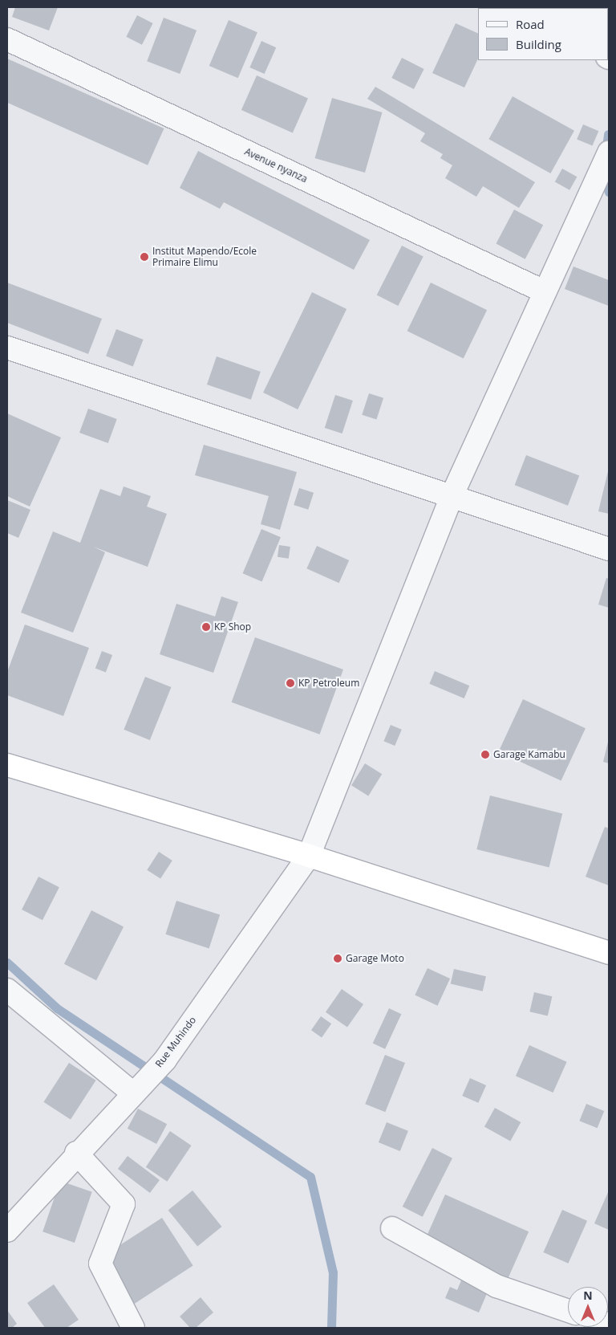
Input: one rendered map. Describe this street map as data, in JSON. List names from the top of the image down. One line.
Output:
{"streets":{"street":["Avenue nyanza","Rue Muhindo"]},"crossings":[["Avenue nyanza","Rue Muhindo"]],"places":["Institut Mapendo/Ecole Primaire Elimu","KP Shop","KP Petroleum","Garage Kamabu","Garage Moto"],"legend":["Road","Building"],"north":"top"}
